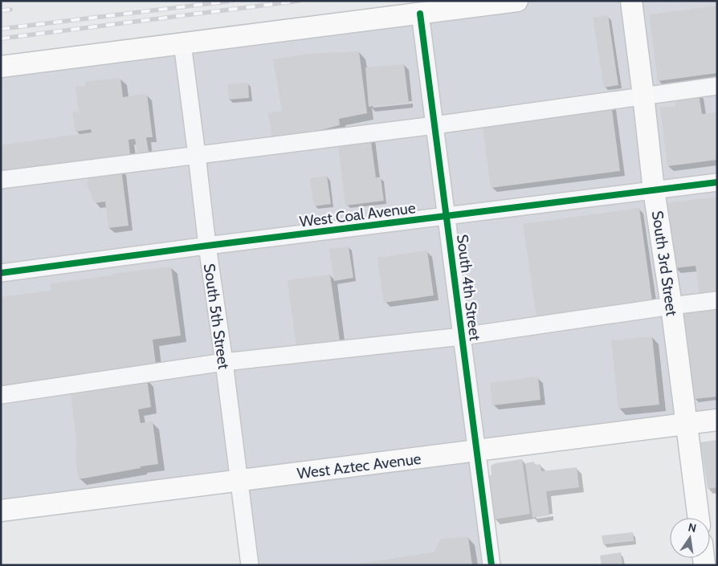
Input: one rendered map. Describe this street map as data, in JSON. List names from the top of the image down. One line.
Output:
{"streets":{"main road":["South 3rd Street","West Aztec Avenue"],"street":["West Coal Avenue","South 4th Street","South 5th Street"]},"crossings":[["West Coal Avenue","South 3rd Street"],["West Coal Avenue","South 4th Street"],["West Coal Avenue","South 5th Street"],["South 3rd Street","West Aztec Avenue"],["South 4th Street","West Aztec Avenue"],["South 5th Street","West Aztec Avenue"]],"north":"top"}
